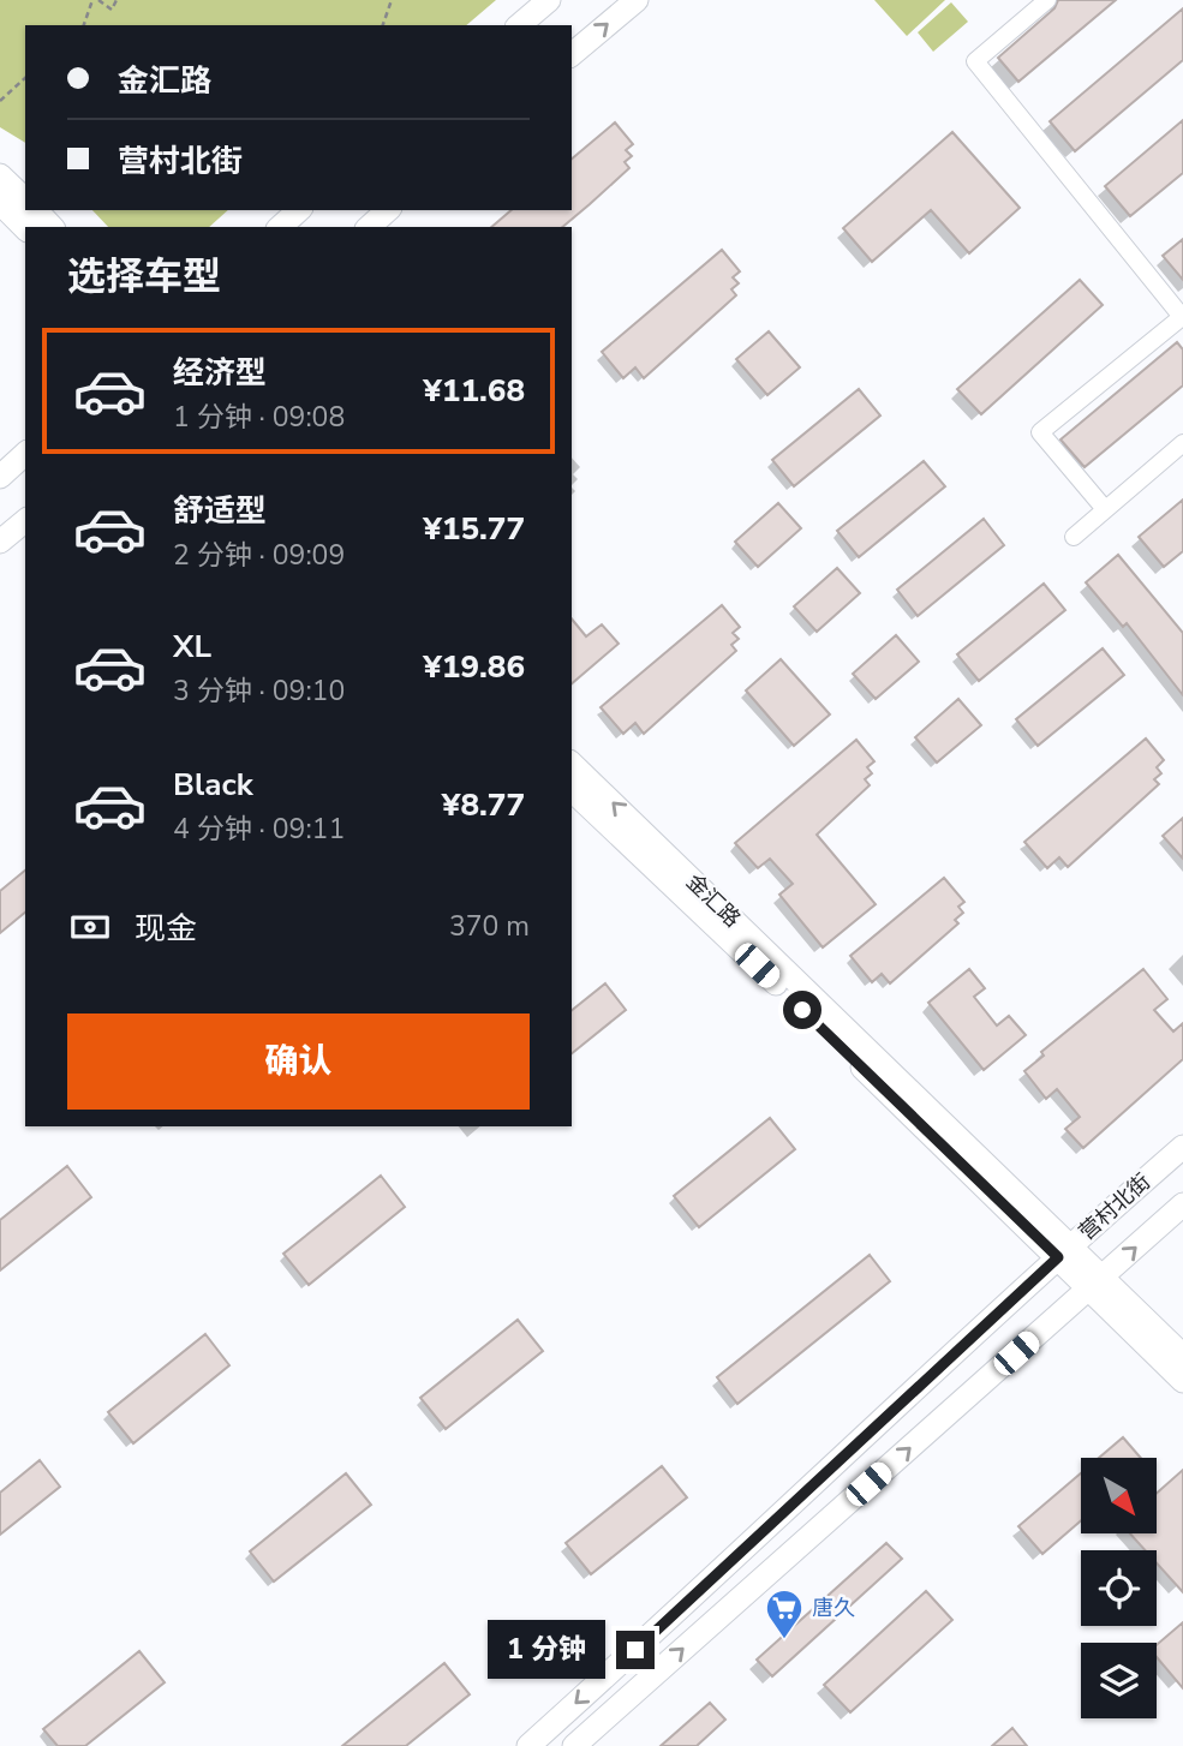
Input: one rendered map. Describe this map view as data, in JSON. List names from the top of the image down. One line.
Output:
{"streets":{"street":["金汇路","营村北街"]},"crossings":[["金汇路","营村北街"]],"places":{"supermarket":["唐久"]},"north":"bottom right","page":{"banner":["金汇路","营村北街"],"heading":"选择车型","list":[{"name":"经济型","note":"1 分钟 · 09:08","value":"¥11.68"},{"name":"舒适型","note":"2 分钟 · 09:09","value":"¥15.77"},{"name":"XL","note":"3 分钟 · 09:10","value":"¥19.86"},{"name":"Black","note":"4 分钟 · 09:11","value":"¥8.77"}],"pay":["现金","370 m"],"buttons":"确认","bubble":"1 分钟"}}
